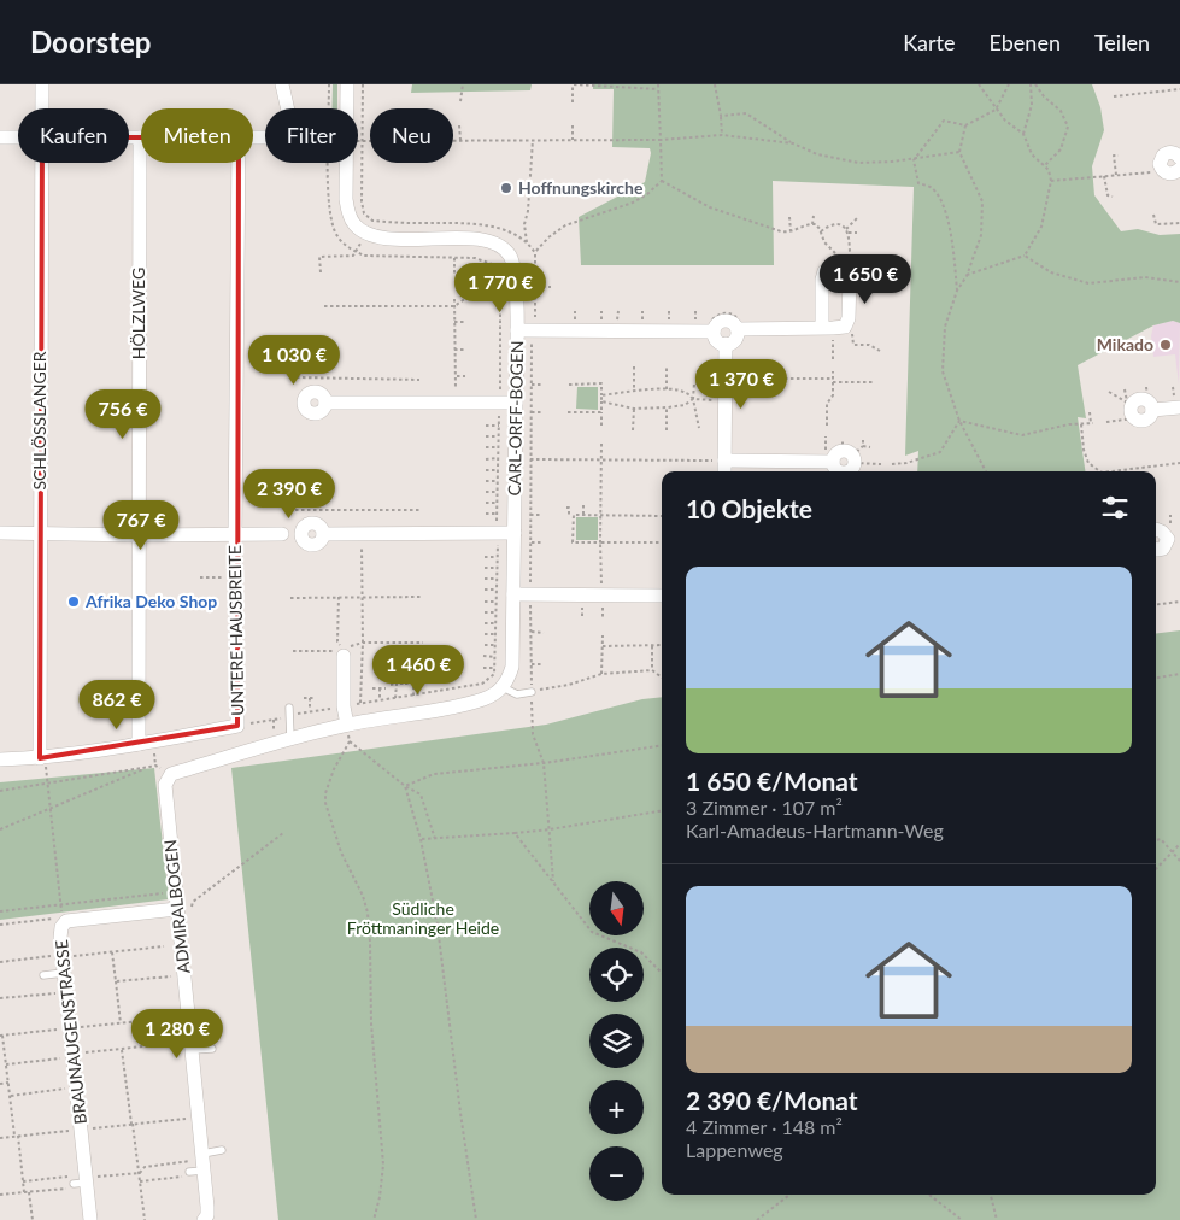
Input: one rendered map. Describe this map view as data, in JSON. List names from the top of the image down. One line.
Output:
{"streets":{"street":["HÖLZLWEG","CARL-ORFF-BOGEN","SCHLÖSSLANGER","UNTERE HAUSBREITE","ADMIRALBOGEN","BRAUNAUGENSTRASSE"]},"crossings":[["ADMIRALBOGEN","BRAUNAUGENSTRASSE"]],"parks":["Südliche Fröttmaninger Heide"],"places":["Hoffnungskirche","Mikado","Afrika Deko Shop"],"north":"bottom","page":{"header":"Doorstep","nav":["Karte","Ebenen","Teilen"],"chip":["Kaufen","Mieten","Filter","Neu"],"price":["1 650 €","1 770 €","1 030 €","1 370 €","756 €","2 390 €","767 €","1 460 €","862 €","1 280 €"],"heading":"10 Objekte","list":[{"name":"1 650 €/Monat","note":"3 Zimmer · 107 m² · Karl-Amadeus-Hartmann-Weg"},{"name":"2 390 €/Monat","note":"4 Zimmer · 148 m² · Lappenweg"}],"map_buttons":["+","−"]}}
